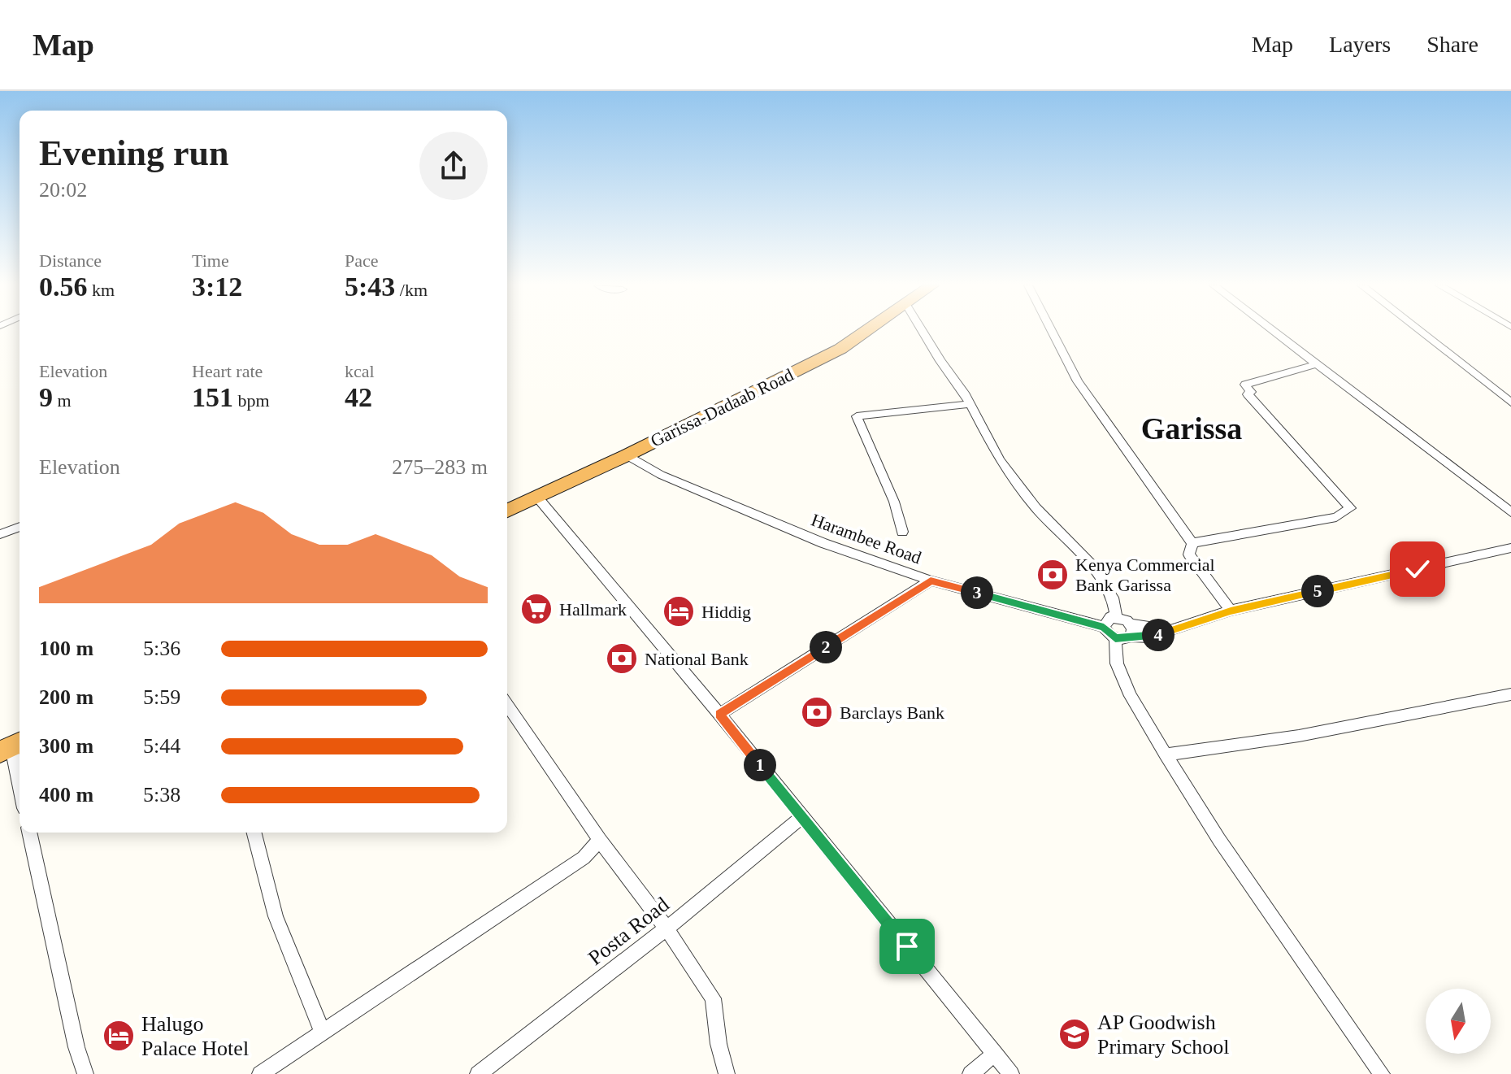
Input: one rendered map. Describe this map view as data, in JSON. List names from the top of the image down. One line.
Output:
{"streets":{"highway":["Garissa-Dadaab Road"],"street":["Harambee Road","Posta Road"]},"crossings":[["Garissa-Dadaab Road","Harambee Road"]],"districts":["Garissa"],"places":{"bank":["Kenya Commercial Bank Garissa","National Bank","Barclays Bank"],"supermarket":["Hallmark"],"hotel":["Hiddig","Halugo Palace Hotel"],"school or university":["AP Goodwish Primary School"]},"north":"bottom","page":{"header":"Map","nav":["Map","Layers","Share"],"heading":["Evening run","20:02"],"stats":[["Distance","0.56 km"],["Time","3:12"],["Pace","5:43 /km"],["Elevation","9 m"],["Heart rate","151 bpm"],["kcal","42"]],"chart":["Elevation","275–283 m"],"pins":["5","3","4","2","1"],"list":[{"name":"100 m","note":"5:36"},{"name":"200 m","note":"5:59"},{"name":"300 m","note":"5:44"},{"name":"400 m","note":"5:38"}]}}
